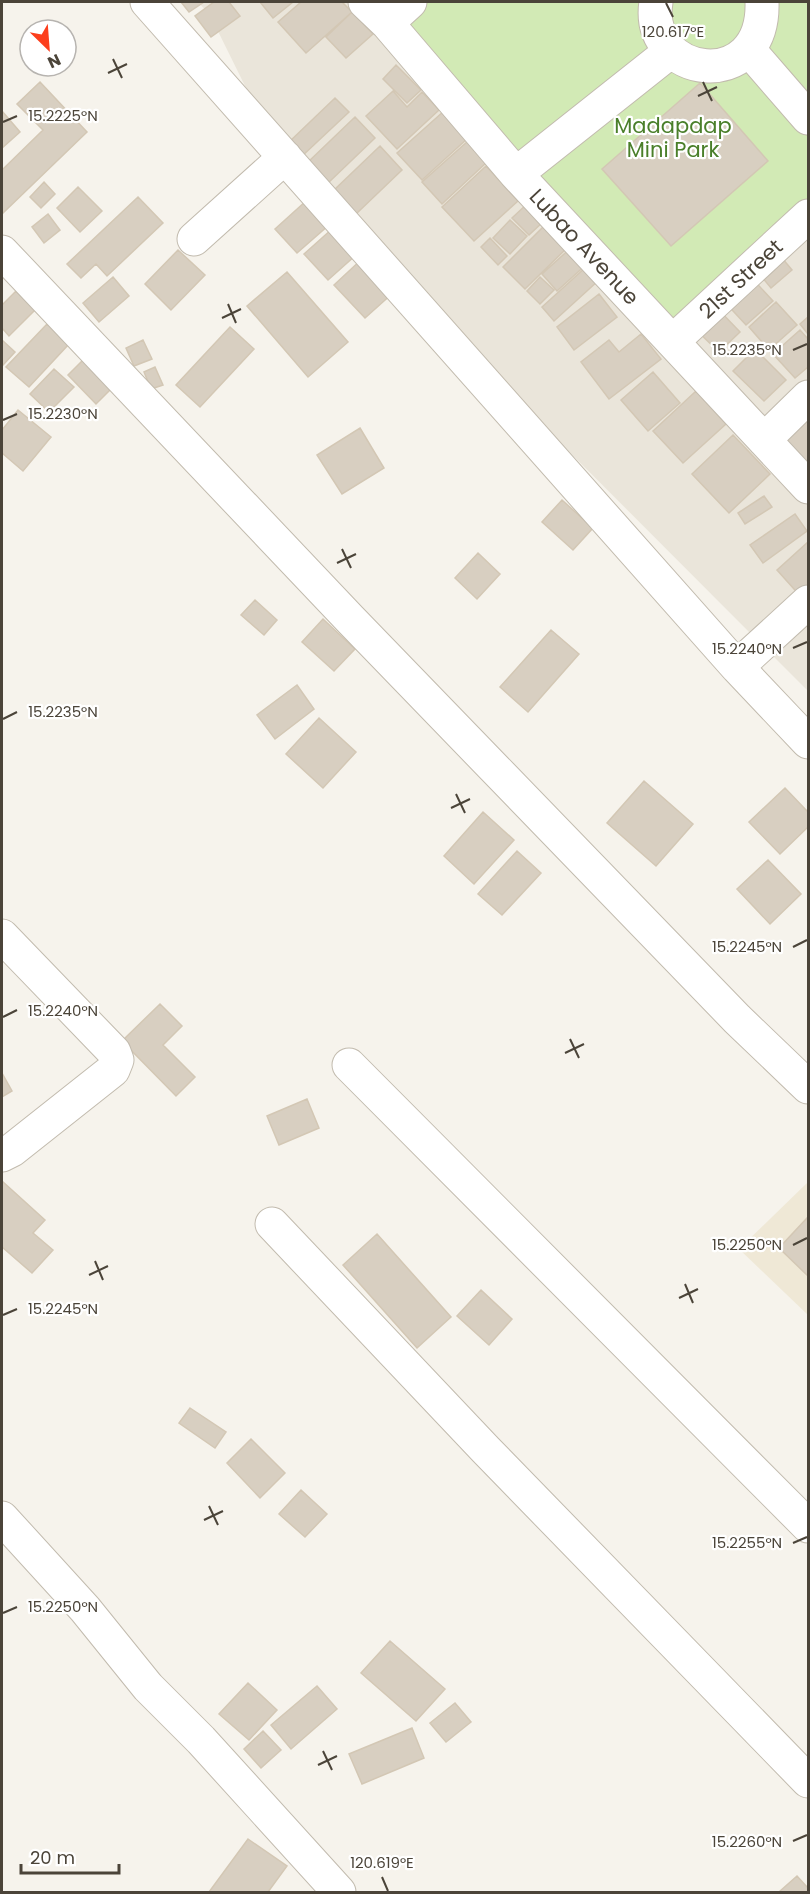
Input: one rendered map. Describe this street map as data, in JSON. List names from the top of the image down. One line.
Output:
{"streets":{"street":["Lubao Avenue","21st Street"]},"crossings":[["Lubao Avenue","21st Street"]],"parks":["Madapdap Mini Park"],"scale_bar":"20 m","north":"bottom right","coordinates":["120.617°E","15.2225°N","15.2235°N","15.2230°N","15.2240°N","15.2245°N","15.2250°N","15.2255°N","15.2260°N","120.619°E"]}
